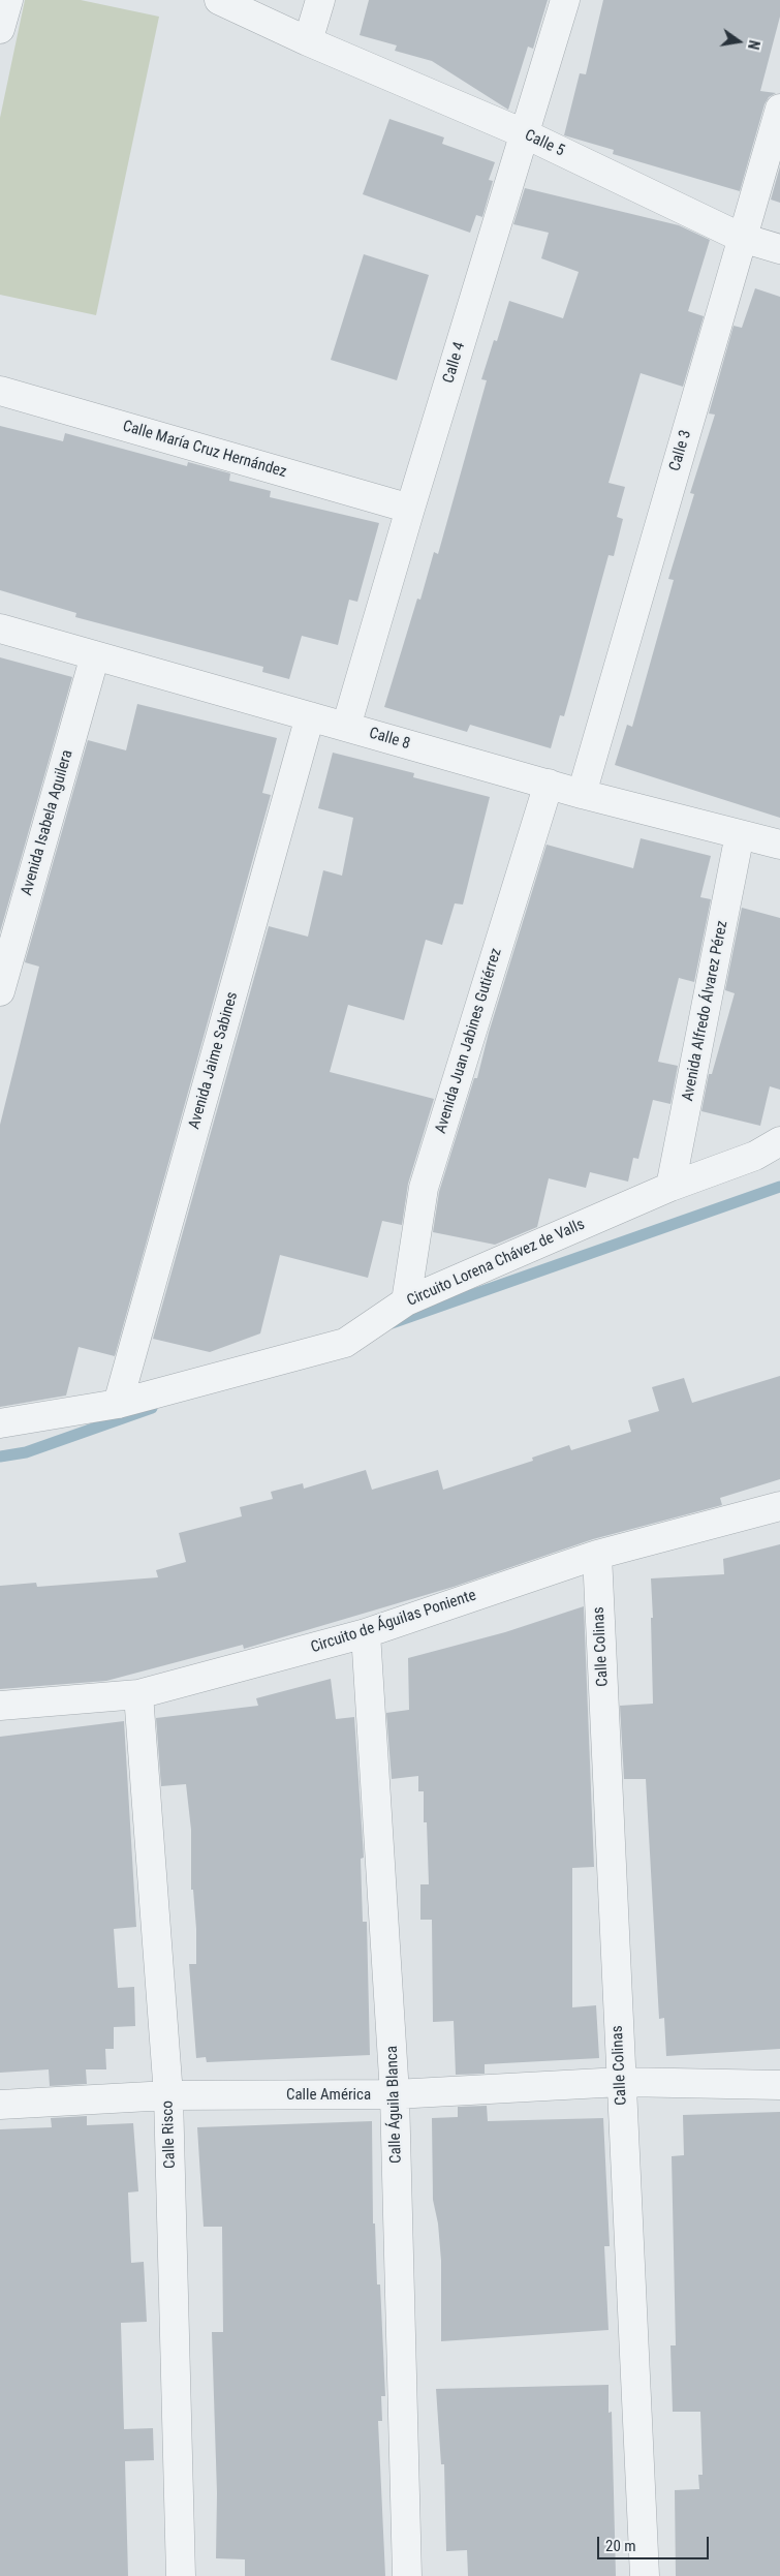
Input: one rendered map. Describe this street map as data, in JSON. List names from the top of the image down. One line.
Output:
{"streets":{"street":["Calle 5","Calle 4","Calle María Cruz Hernández","Calle 3","Calle 8","Avenida Isabela Aguilera","Avenida Alfredo Álvarez Pérez","Avenida Juan Jabines Gutiérrez","Avenida Jaime Sabines","Circuito Lorena Chávez de Valls","Circuito de Águilas Poniente","Calle Colinas","Calle América","Calle Águila Blanca","Calle Risco"]},"crossings":[["Calle 5","Calle 4"],["Calle 5","Calle 3"],["Calle 4","Calle María Cruz Hernández"],["Calle 4","Calle 8"],["Calle 3","Calle 8"],["Calle 8","Avenida Isabela Aguilera"],["Calle 8","Avenida Alfredo Álvarez Pérez"],["Calle 8","Avenida Juan Jabines Gutiérrez"],["Calle 8","Avenida Jaime Sabines"],["Avenida Alfredo Álvarez Pérez","Circuito Lorena Chávez de Valls"],["Avenida Juan Jabines Gutiérrez","Circuito Lorena Chávez de Valls"],["Avenida Jaime Sabines","Circuito Lorena Chávez de Valls"],["Circuito de Águilas Poniente","Calle Colinas"],["Circuito de Águilas Poniente","Calle Águila Blanca"],["Circuito de Águilas Poniente","Calle Risco"],["Calle Colinas","Calle América"],["Calle América","Calle Águila Blanca"],["Calle América","Calle Risco"]],"scale_bar":"20 m","north":"right"}
